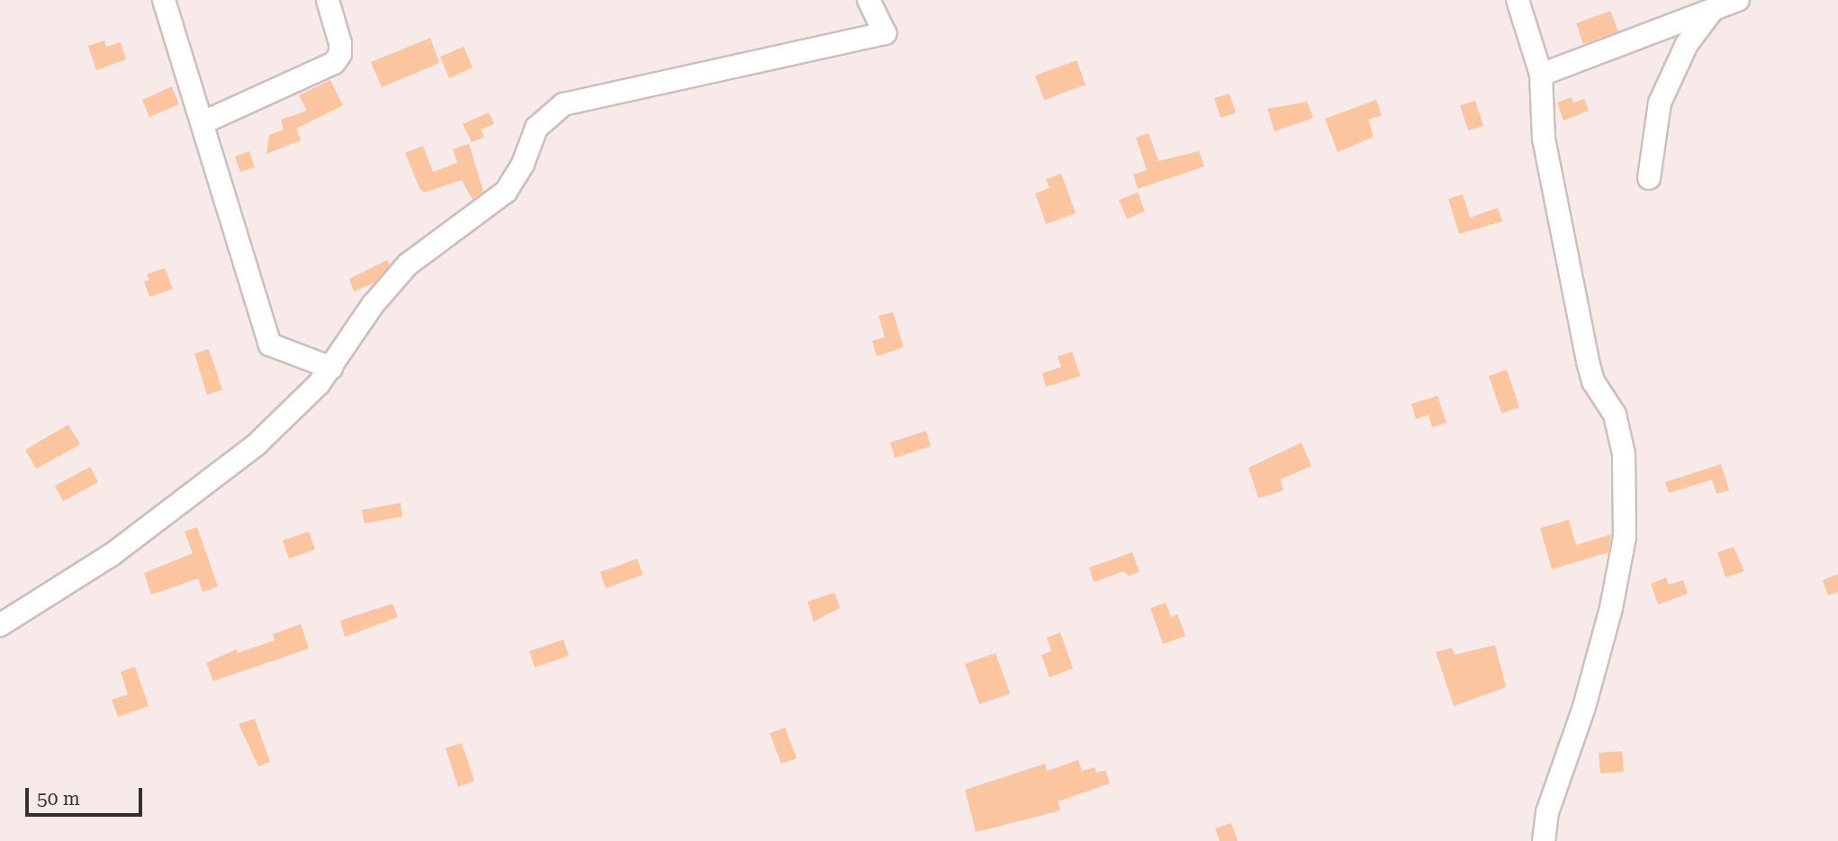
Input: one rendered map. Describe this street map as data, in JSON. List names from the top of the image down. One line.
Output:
{"scale_bar":"50 m"}
